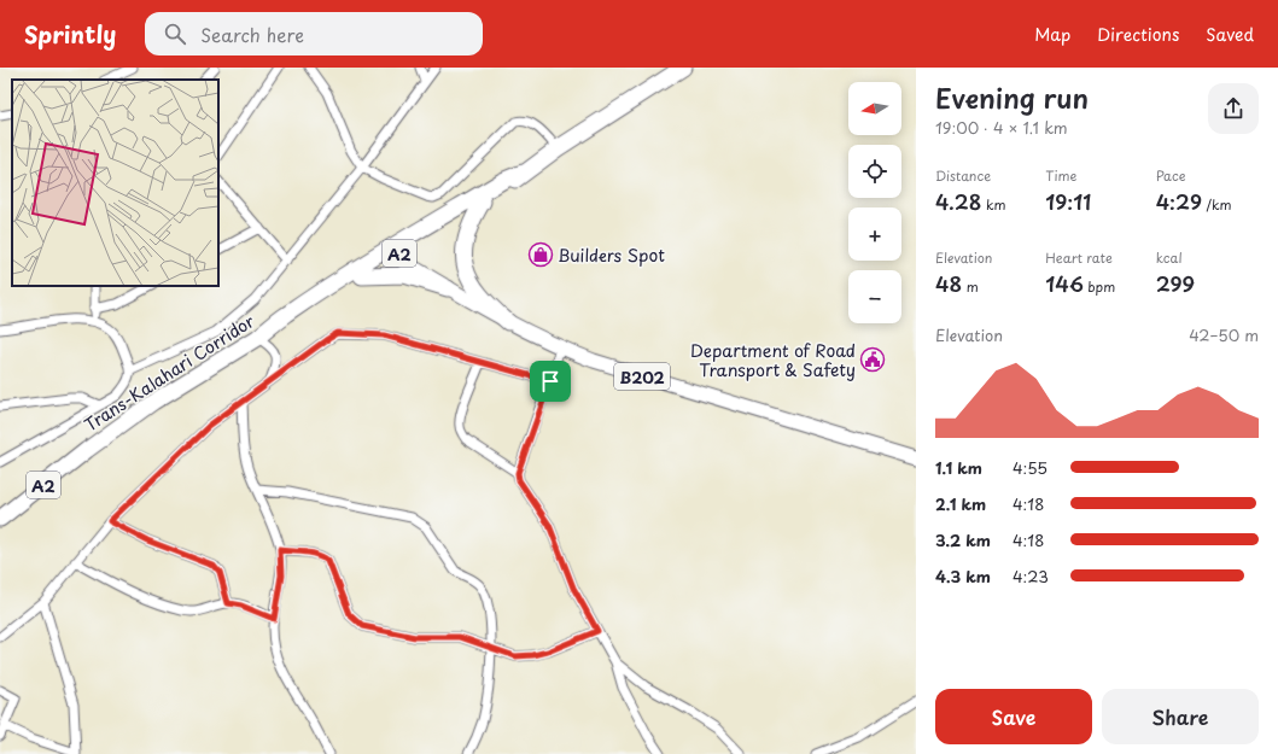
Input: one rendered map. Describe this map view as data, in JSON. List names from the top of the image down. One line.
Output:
{"streets":{"highway":["A2","Trans-Kalahari Corridor"],"main road":["B202"]},"crossings":[["Trans-Kalahari Corridor","B202"]],"places":{"shop":["Builders Spot"],"public building":["Department of Road Transport & Safety"]},"north":"left","page":{"header":"Sprintly","search":"Search here","nav":["Map","Directions","Saved"],"heading":["Evening run","19:00 · 4 × 1.1 km"],"map_buttons":["+","−"],"stats":[["Distance","4.28 km"],["Time","19:11"],["Pace","4:29 /km"],["Elevation","48 m"],["Heart rate","146 bpm"],["kcal","299"]],"chart":["Elevation","42–50 m"],"list":[{"name":"1.1 km","note":"4:55"},{"name":"2.1 km","note":"4:18"},{"name":"3.2 km","note":"4:18"},{"name":"4.3 km","note":"4:23"}],"buttons":["Save","Share"]}}
